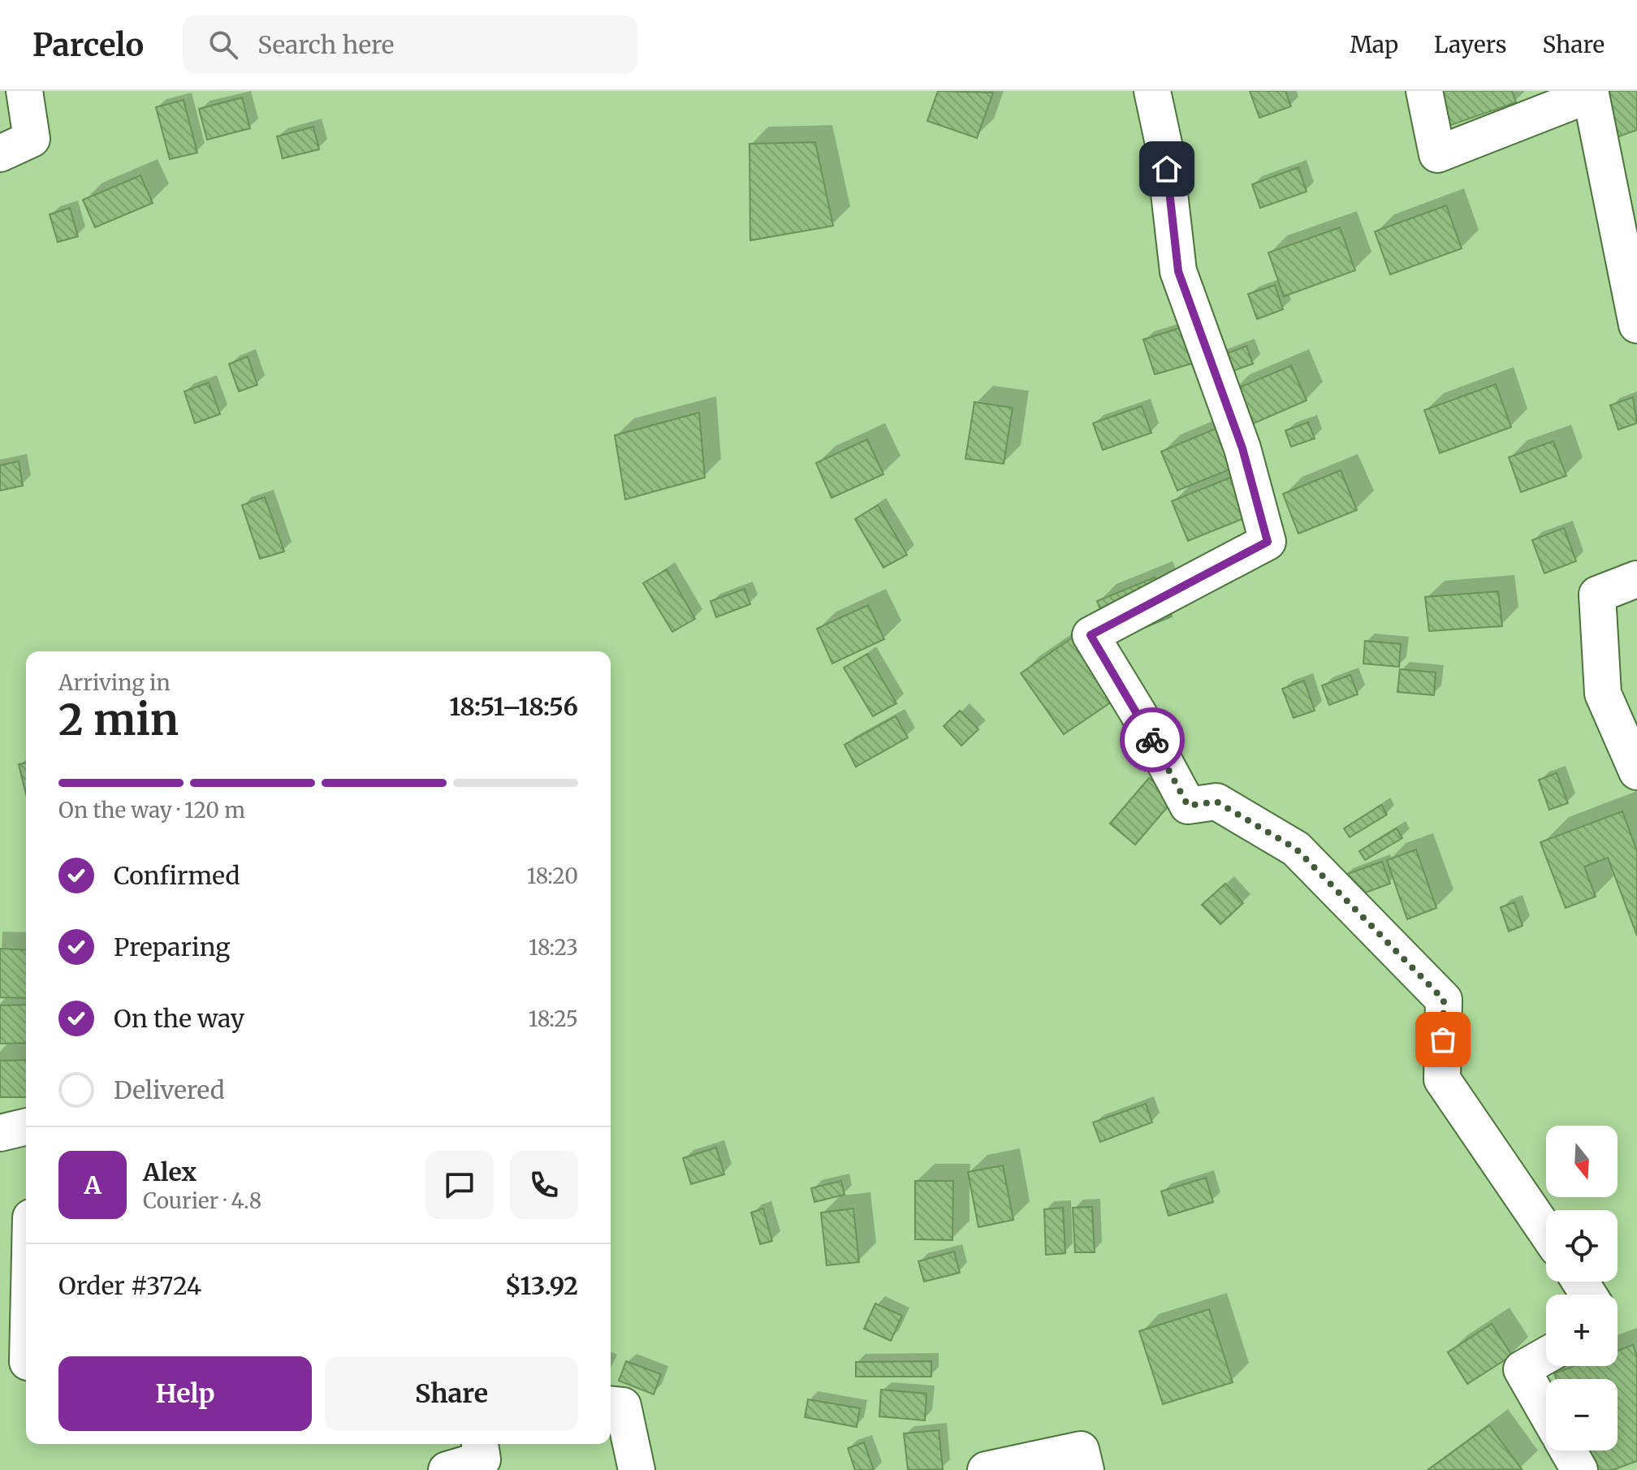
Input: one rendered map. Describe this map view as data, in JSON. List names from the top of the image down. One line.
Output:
{"north":"bottom","page":{"header":"Parcelo","search":"Search here","nav":["Map","Layers","Share"],"heading":["2 min","Arriving in","18:51–18:56"],"panel":["Alex","Courier · 4.8","Order #3724","$13.92"],"bar":"On the way · 120 m","list":[["Confirmed","18:20"],["Preparing","18:23"],["On the way","18:25"],"Delivered"],"map_buttons":["+","−"],"round":"A","buttons":["Help","Share"]}}
